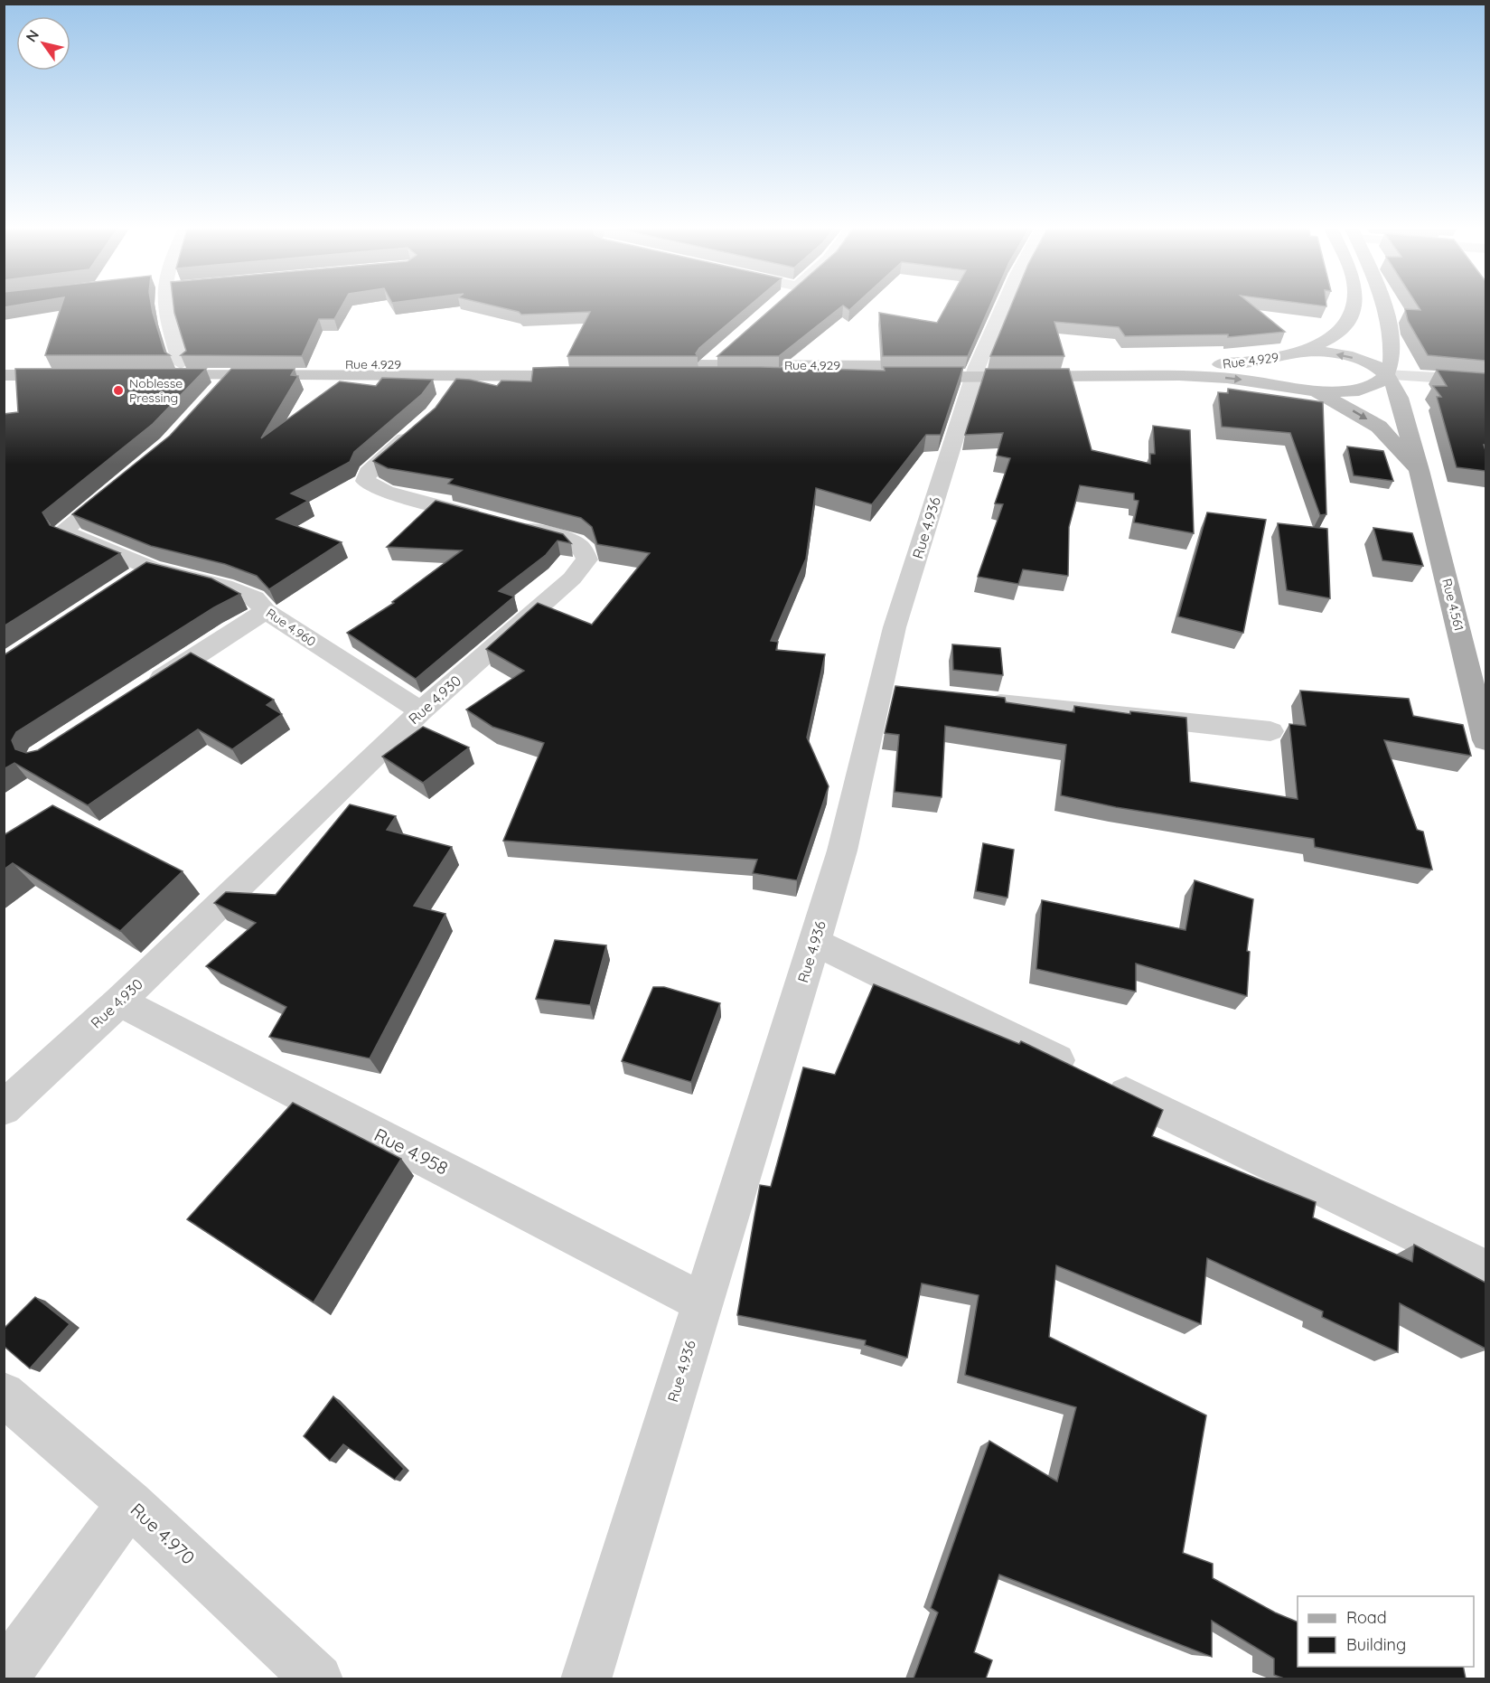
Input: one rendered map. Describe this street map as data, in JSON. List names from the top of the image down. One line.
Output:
{"streets":{"main road":["Rue 4.929","Rue 4.561"],"street":["Rue 4.936","Rue 4.960","Rue 4.930","Rue 4.958","Rue 4.970"]},"crossings":[["Rue 4.929","Rue 4.936"],["Rue 4.929","Rue 4.561"],["Rue 4.936","Rue 4.958"],["Rue 4.960","Rue 4.930"],["Rue 4.930","Rue 4.958"]],"places":["Noblesse Pressing"],"legend":["Road","Building"],"north":"top left"}
